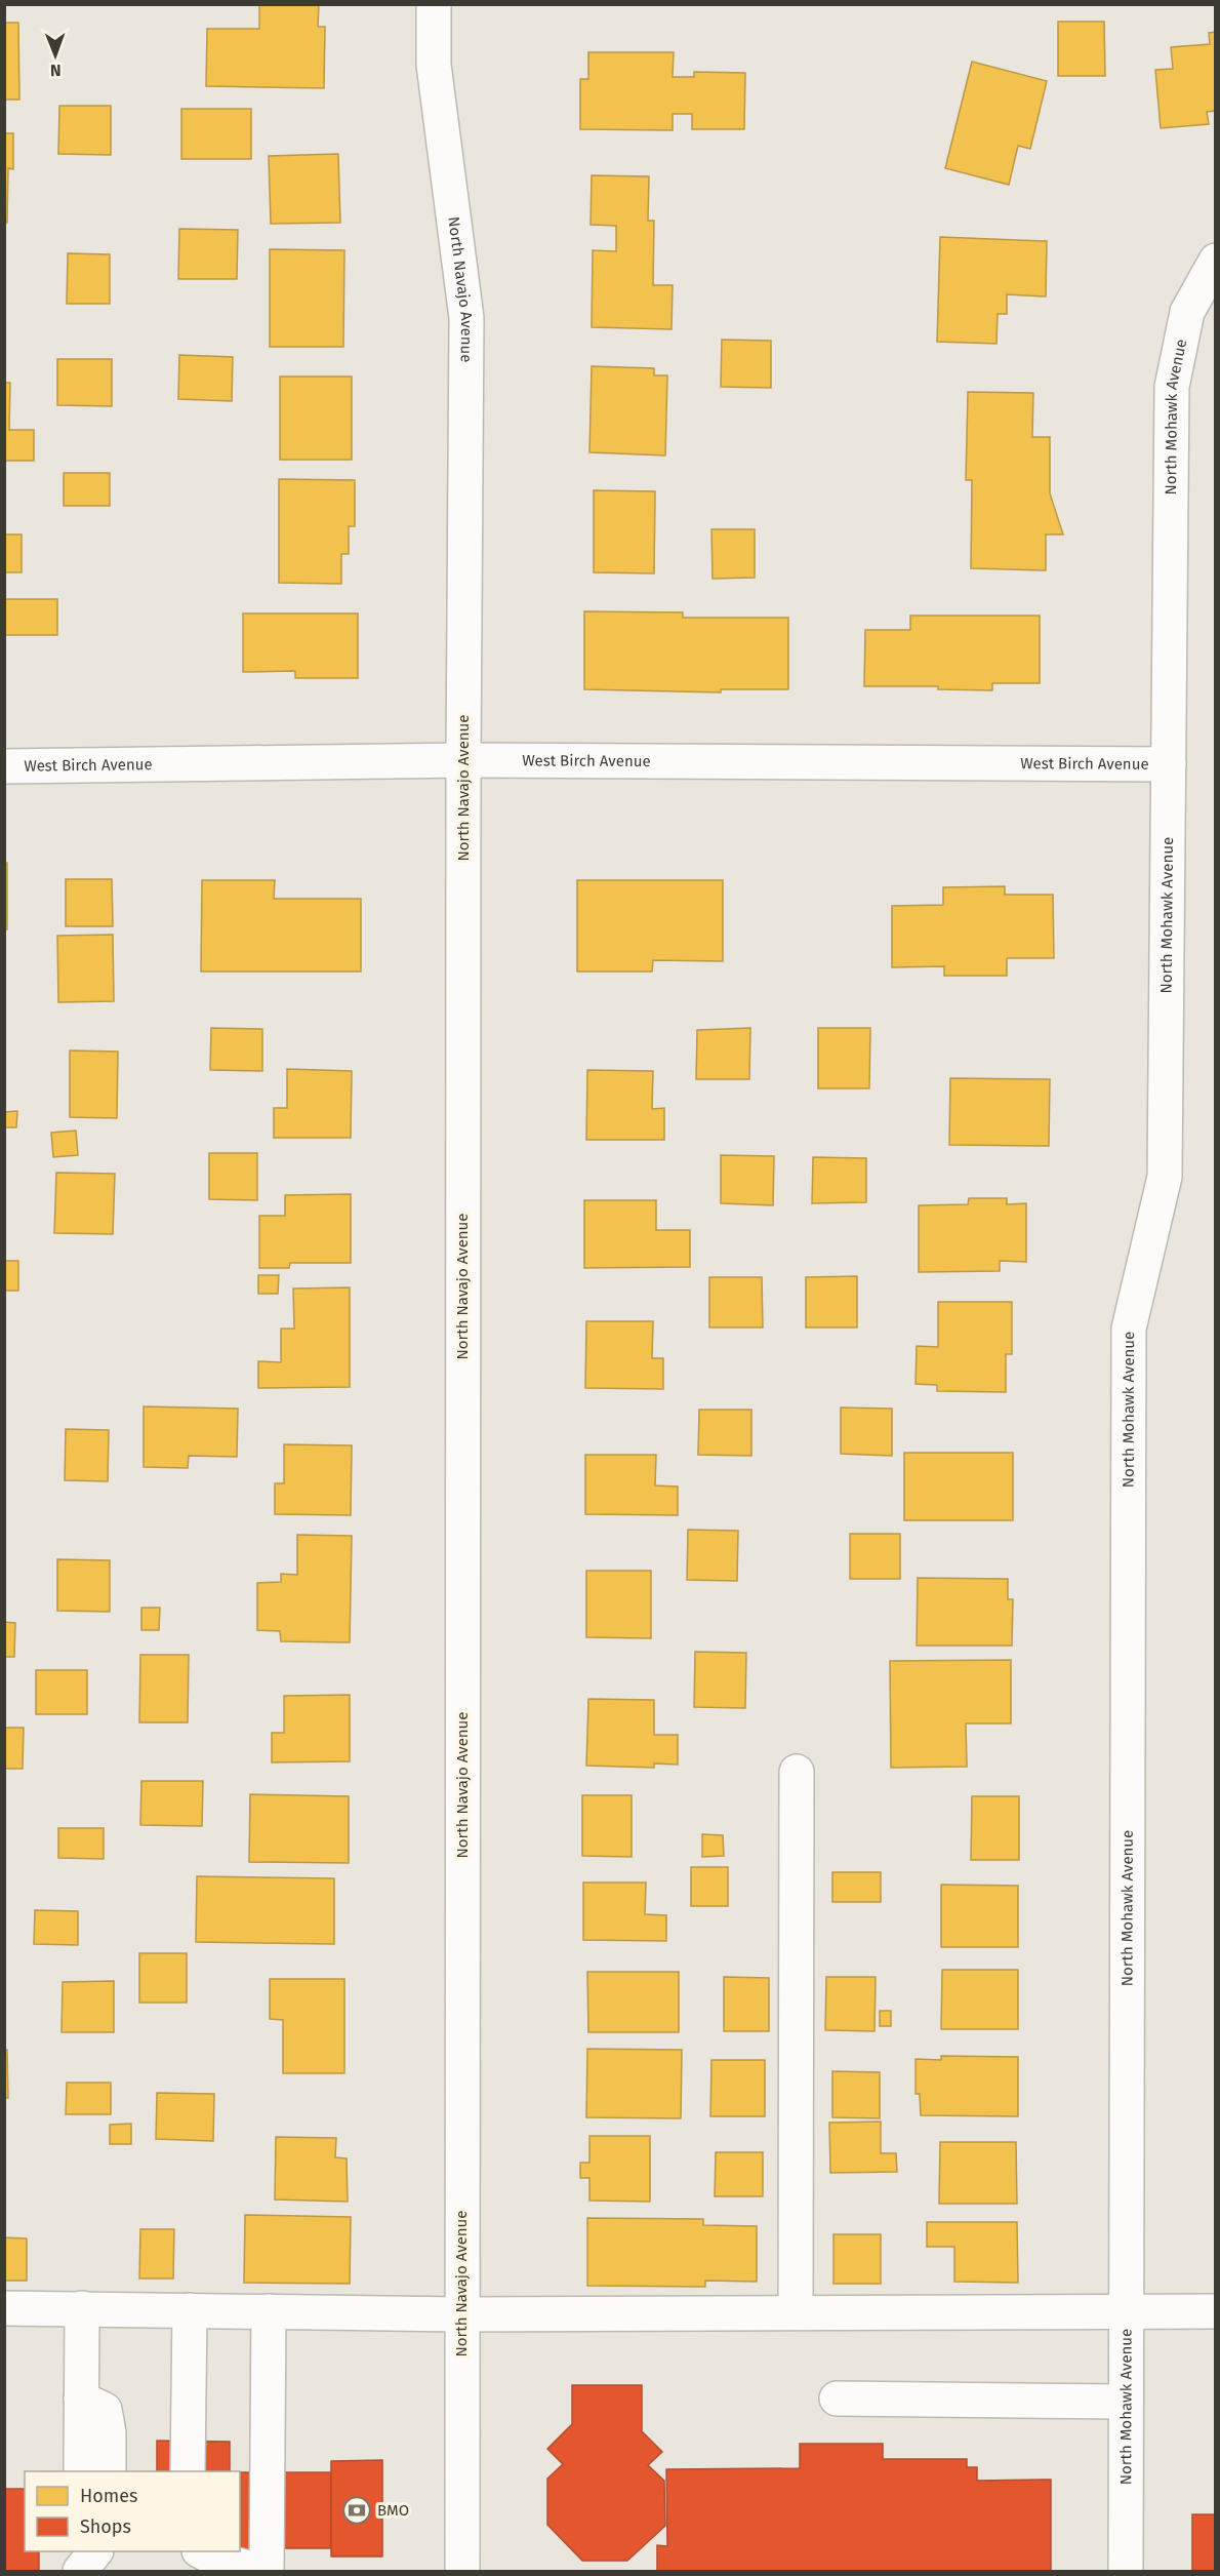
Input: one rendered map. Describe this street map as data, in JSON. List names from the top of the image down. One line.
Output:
{"streets":{"street":["North Navajo Avenue","North Mohawk Avenue","West Birch Avenue"]},"crossings":[["North Navajo Avenue","West Birch Avenue"],["North Mohawk Avenue","West Birch Avenue"]],"places":{"bank":["BMO"]},"legend":["Homes","Shops"],"north":"bottom"}
